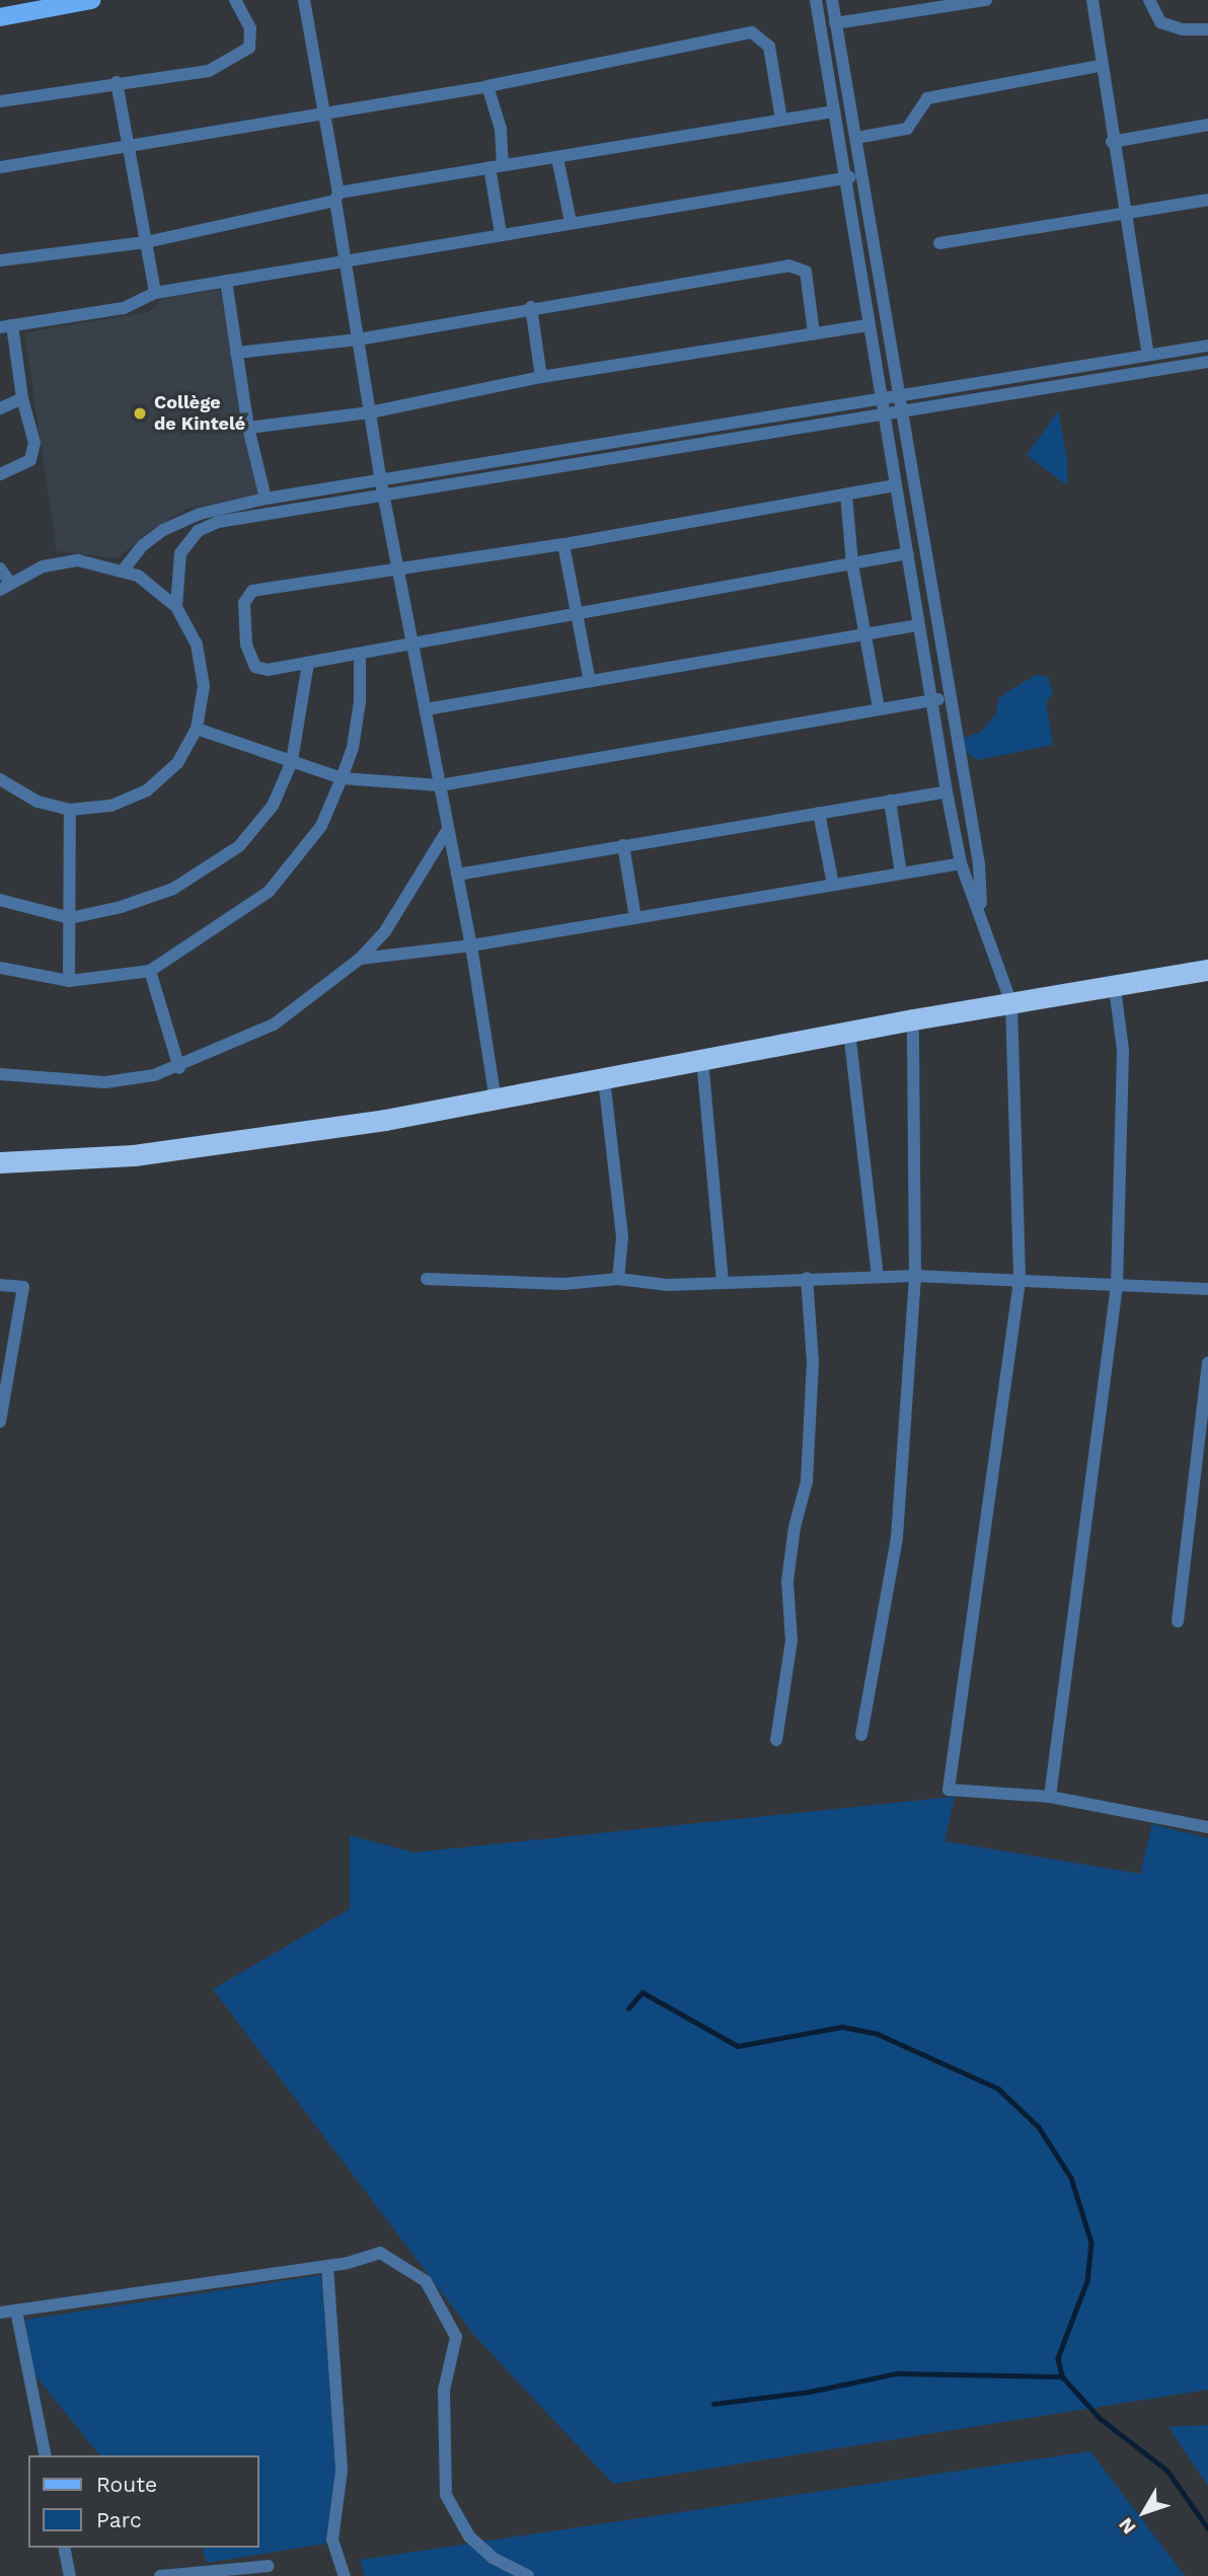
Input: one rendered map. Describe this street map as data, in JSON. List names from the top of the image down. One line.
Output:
{"places":["Collège de Kintelé"],"legend":["Route","Parc"],"north":"bottom left"}
